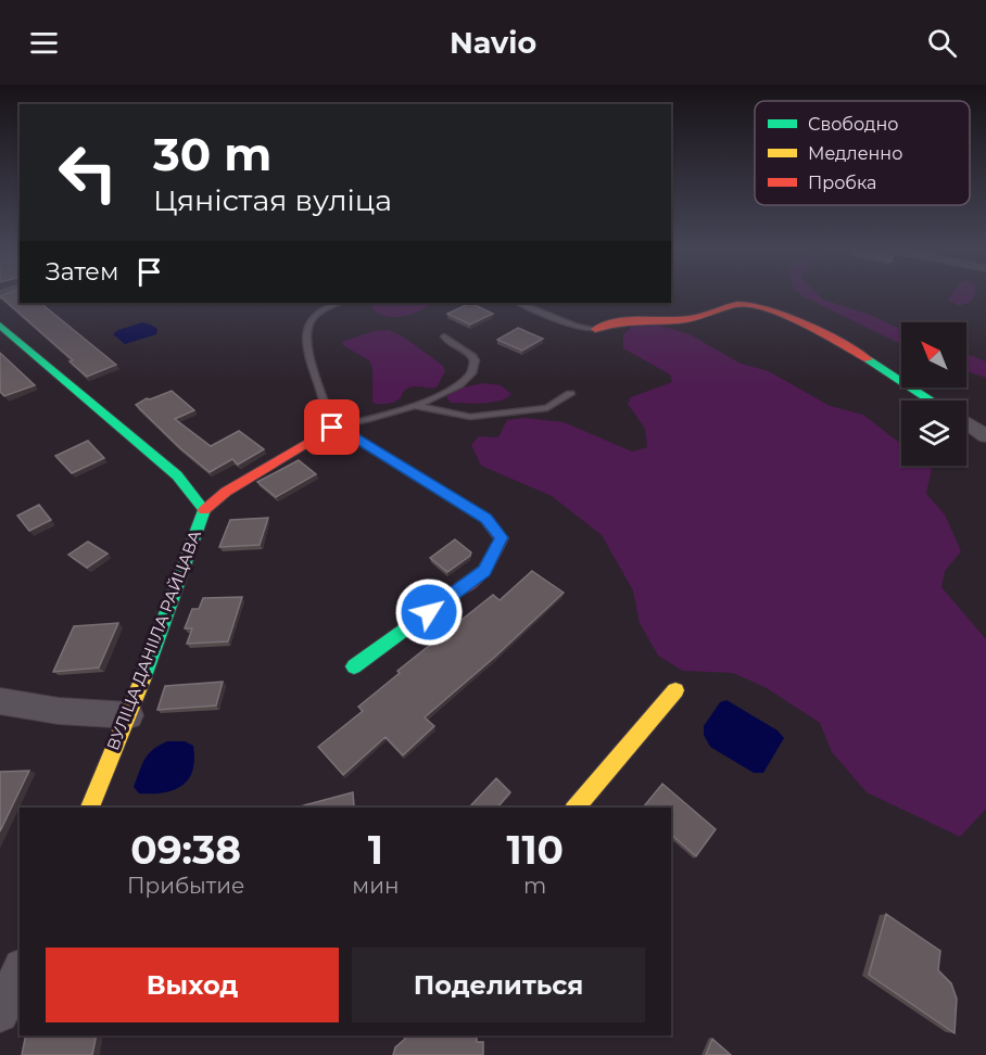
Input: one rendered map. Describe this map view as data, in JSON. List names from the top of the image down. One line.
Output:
{"streets":{"street":["ВУЛІЦА ДАНІІЛА РАЙЦАВА"]},"legend":["Свободно","Медленно","Пробка"],"north":"top left","page":{"header":"Navio","turn":["30 m","Цяністая вуліца"],"then":"Затем","eta":["09:38","Прибытие","1","мин","110","m"],"buttons":["Выход","Поделиться"]}}
